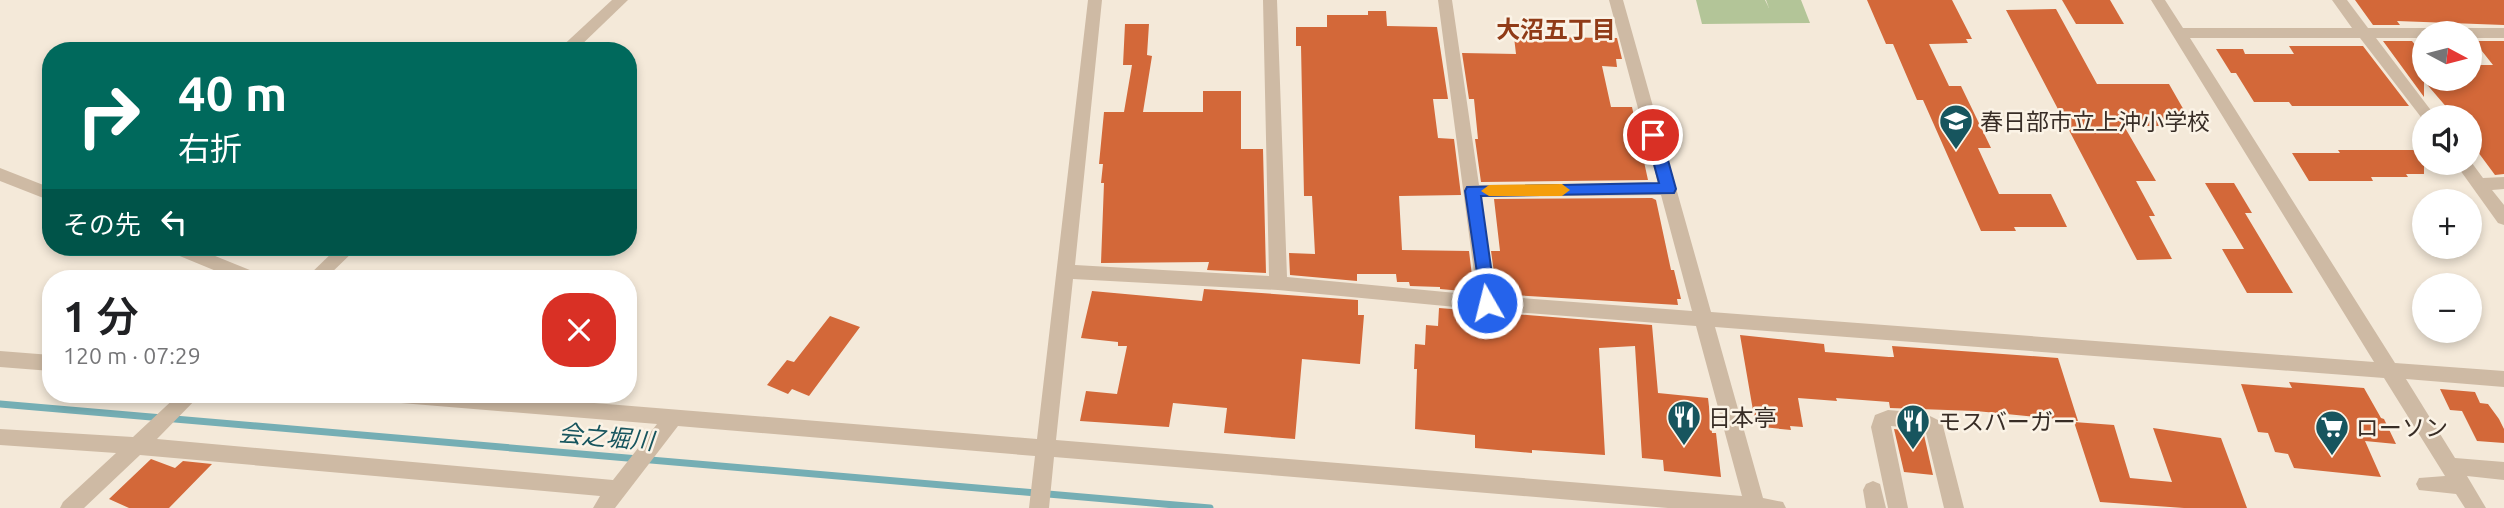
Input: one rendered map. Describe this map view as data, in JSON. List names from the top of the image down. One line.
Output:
{"districts":["大沼五丁目"],"water":["会之堀川"],"places":{"school or university":["春日部市立上沖小学校"],"restaurant":["日本亭","モスバーガー"],"supermarket":["ローソン"]},"north":"right","page":{"map_buttons":["+","−"],"turn":["40 m","右折"],"then":"その先","heading":["1 分","120 m · 07:29"]}}
